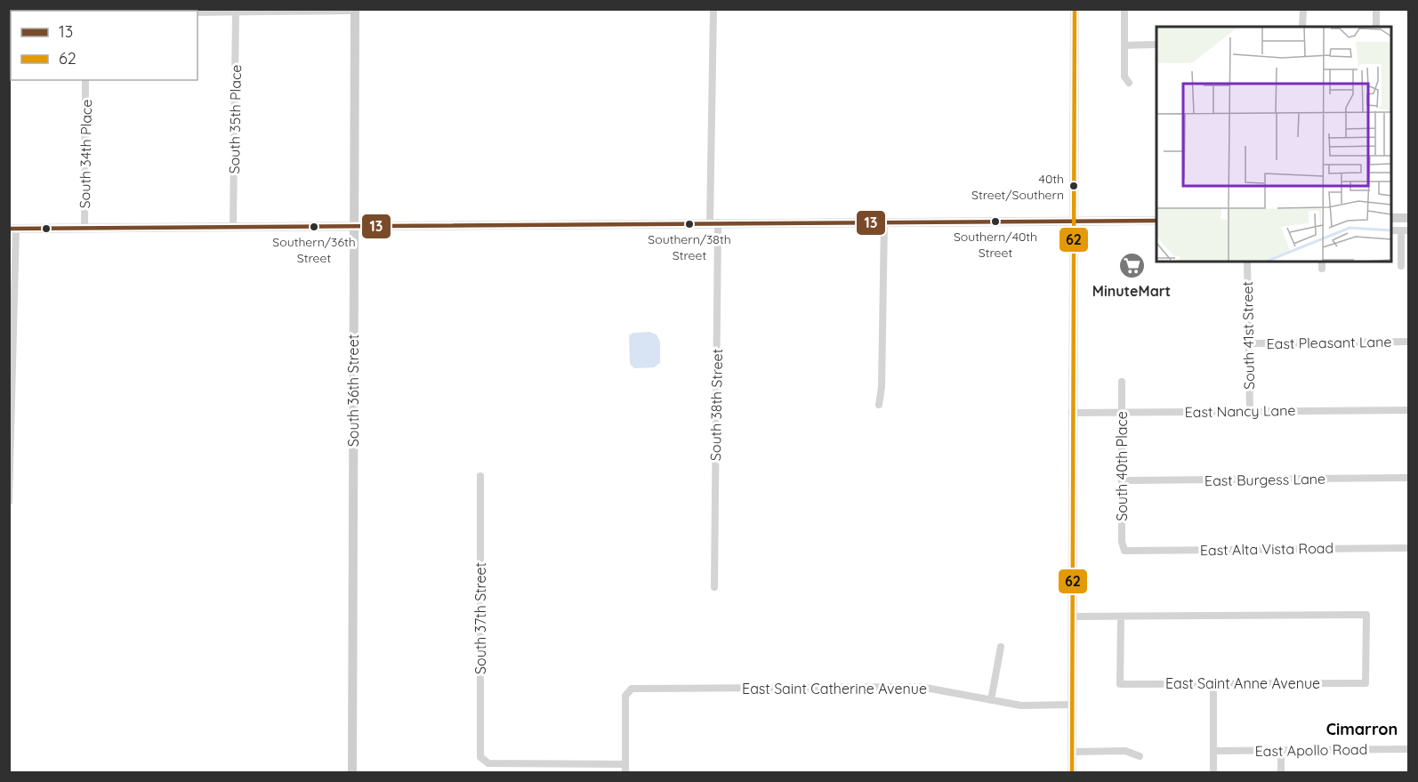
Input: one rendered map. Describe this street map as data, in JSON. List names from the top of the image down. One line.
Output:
{"streets":{"main road":["South 36th Street"],"street":["South 35th Place","South 34th Place","South 41st Street","East Pleasant Lane","South 38th Street","East Nancy Lane","South 40th Place","East Burgess Lane","East Alta Vista Road","South 37th Street","East Saint Anne Avenue","East Saint Catherine Avenue","East Apollo Road"]},"crossings":[["South 41st Street","East Pleasant Lane"],["South 41st Street","East Nancy Lane"],["East Nancy Lane","South 40th Place"],["South 40th Place","East Burgess Lane"],["South 40th Place","East Alta Vista Road"],["South 37th Street","East Saint Catherine Avenue"]],"districts":["Cimarron"],"places":{"other":["40th Street/Southern","Southern/40th Street","Southern/38th Street","Southern/36th Street"],"supermarket":["MinuteMart"]},"lines":["transit line 62","transit line 13"],"legend":["13","62"]}
